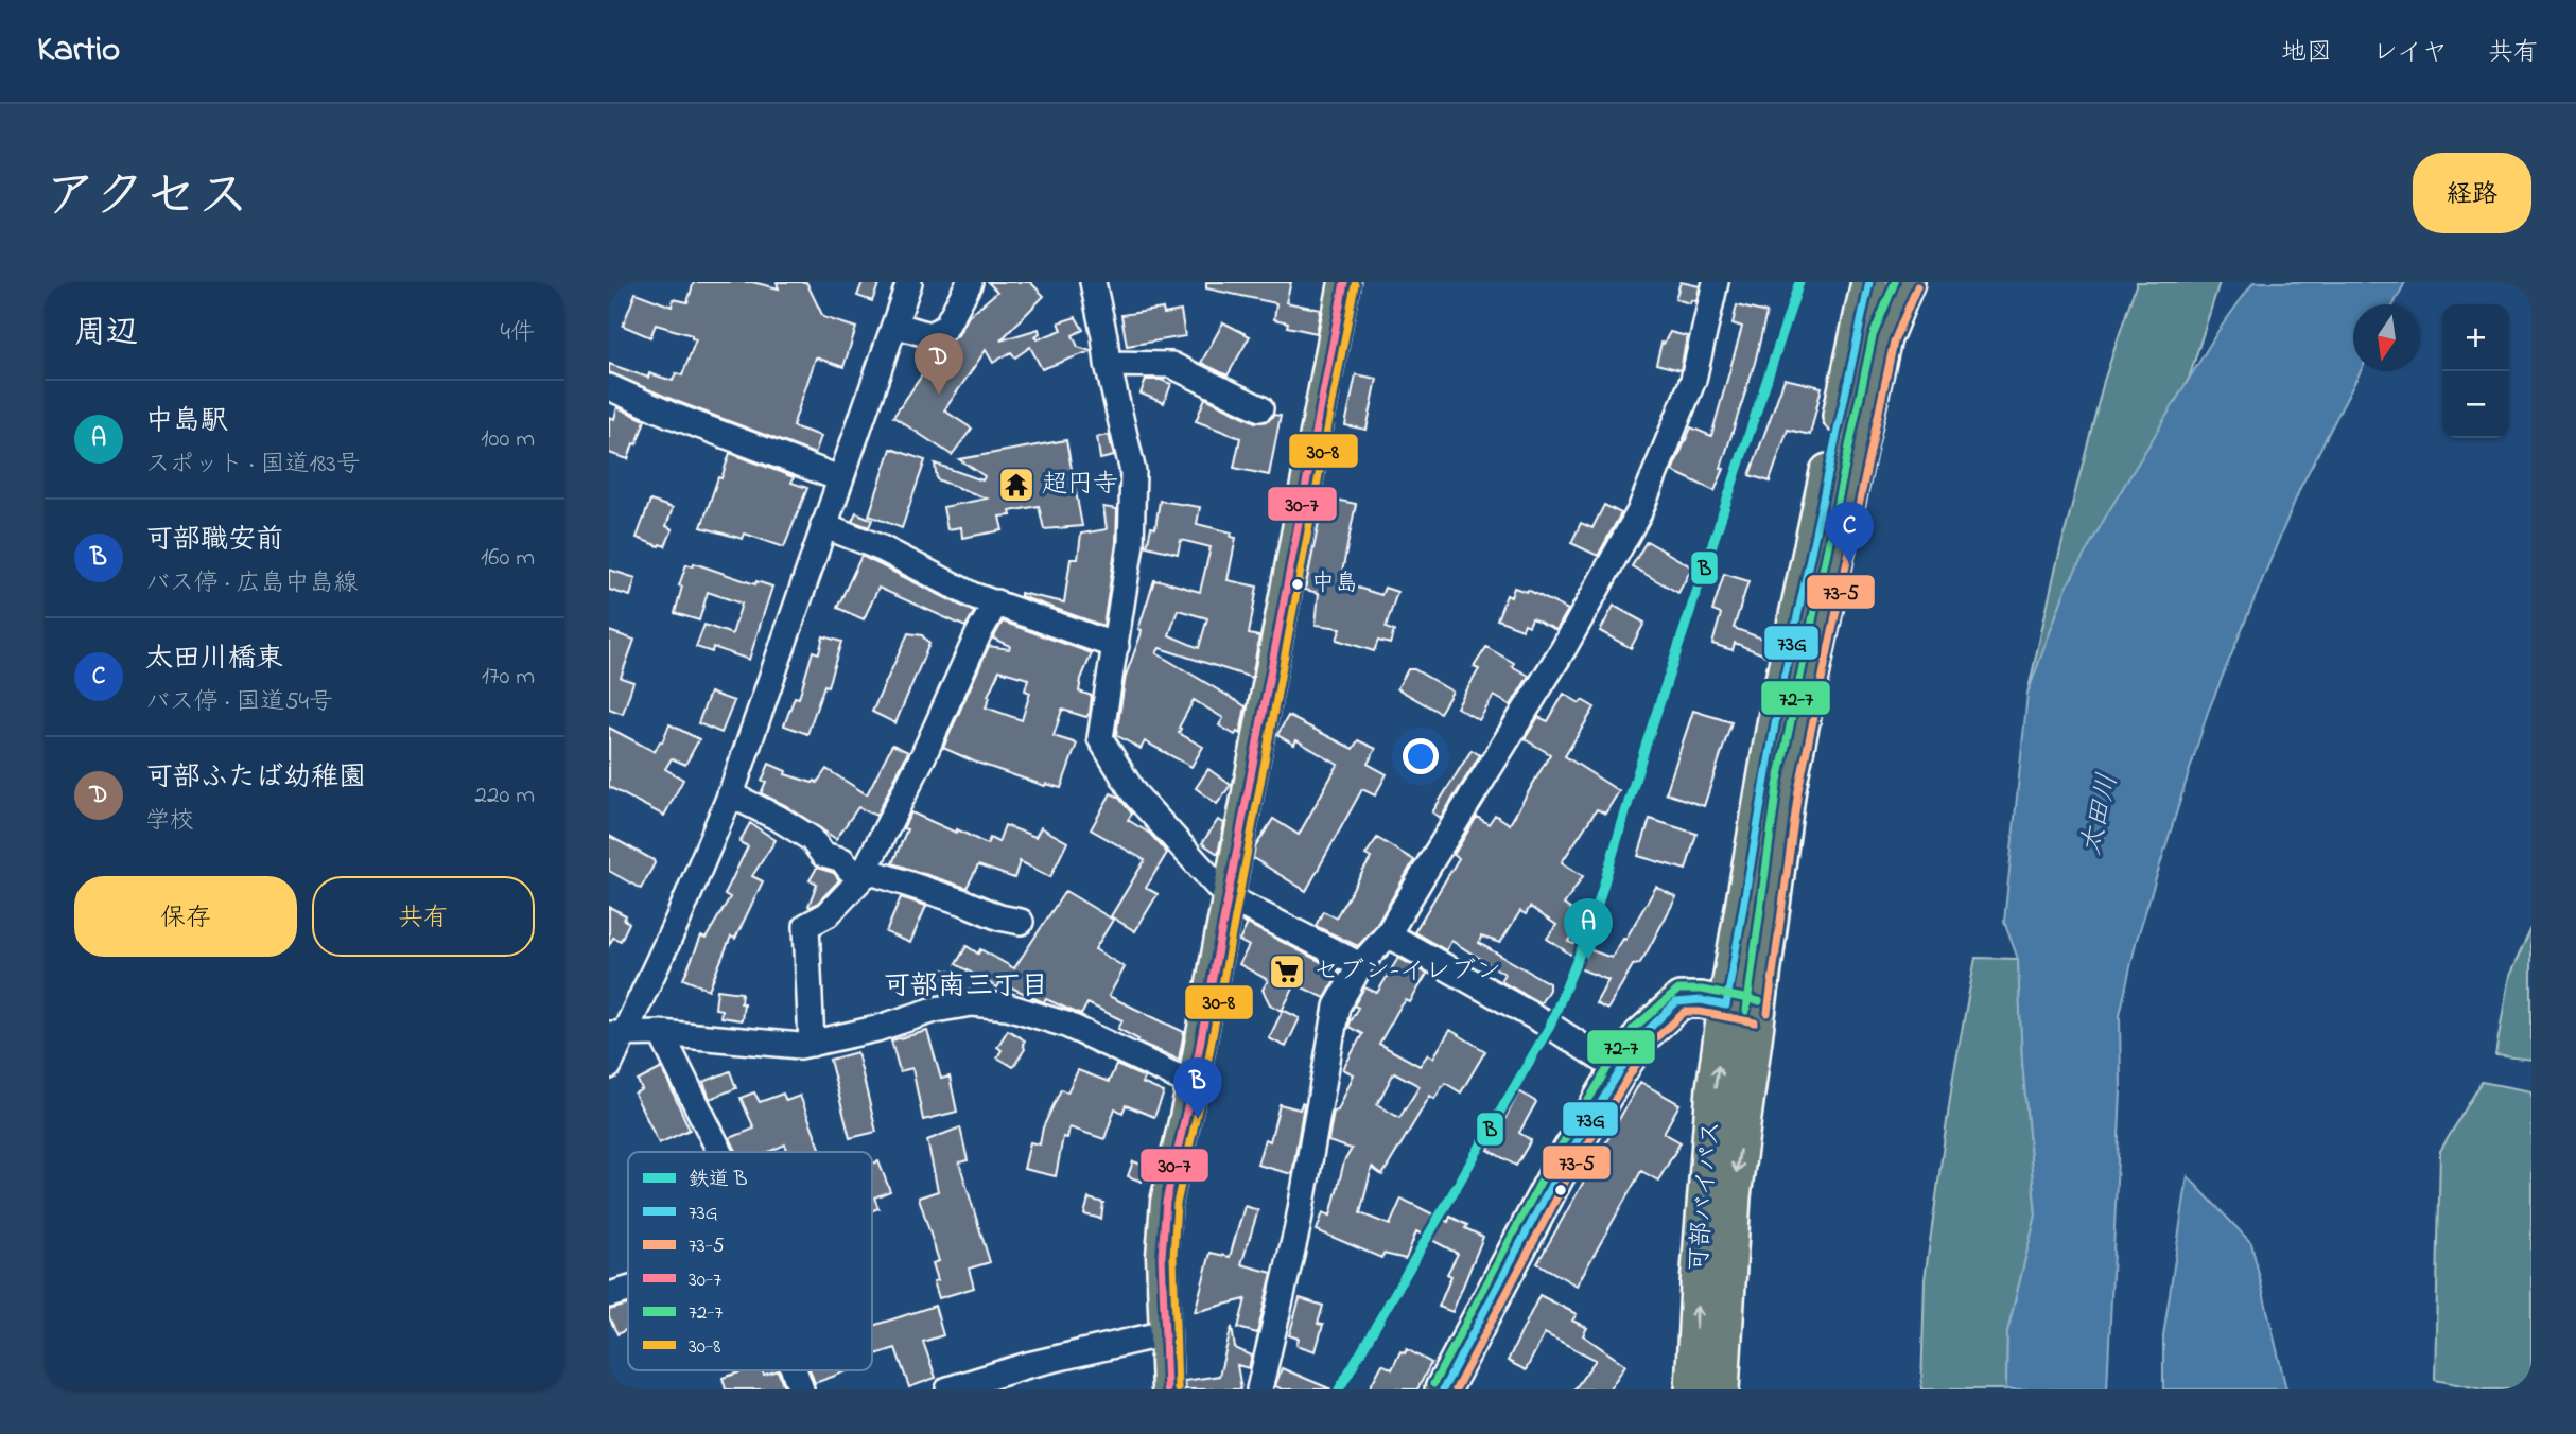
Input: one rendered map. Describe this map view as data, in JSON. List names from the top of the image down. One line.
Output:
{"streets":{"highway":["可部バイパス"]},"districts":["可部南三丁目"],"water":["太田川"],"places":{"temple":["超円寺"],"other":["中島"],"supermarket":["セブン-イレブン"]},"lines":["rail line B","transit line 73G","transit line 30-7","transit line 72-7","transit line 30-8","transit line 73-5"],"legend":["鉄道 B","73G","73-5","30-7","72-7","30-8"],"north":"bottom","page":{"header":"Kartio","nav":["地図","レイヤ","共有"],"title":"アクセス","buttons":["経路",["保存","共有"]],"heading":["周辺","4件"],"map_buttons":["+","−"],"pins":["D","C","A","B"],"list":[{"mark":"A","name":"中島駅","note":"スポット · 国道183号","value":"100 m"},{"mark":"B","name":"可部職安前","note":"バス停 · 広島中島線","value":"160 m"},{"mark":"C","name":"太田川橋東","note":"バス停 · 国道54号","value":"170 m"},{"mark":"D","name":"可部ふたば幼稚園","note":"学校","value":"220 m"}]}}
